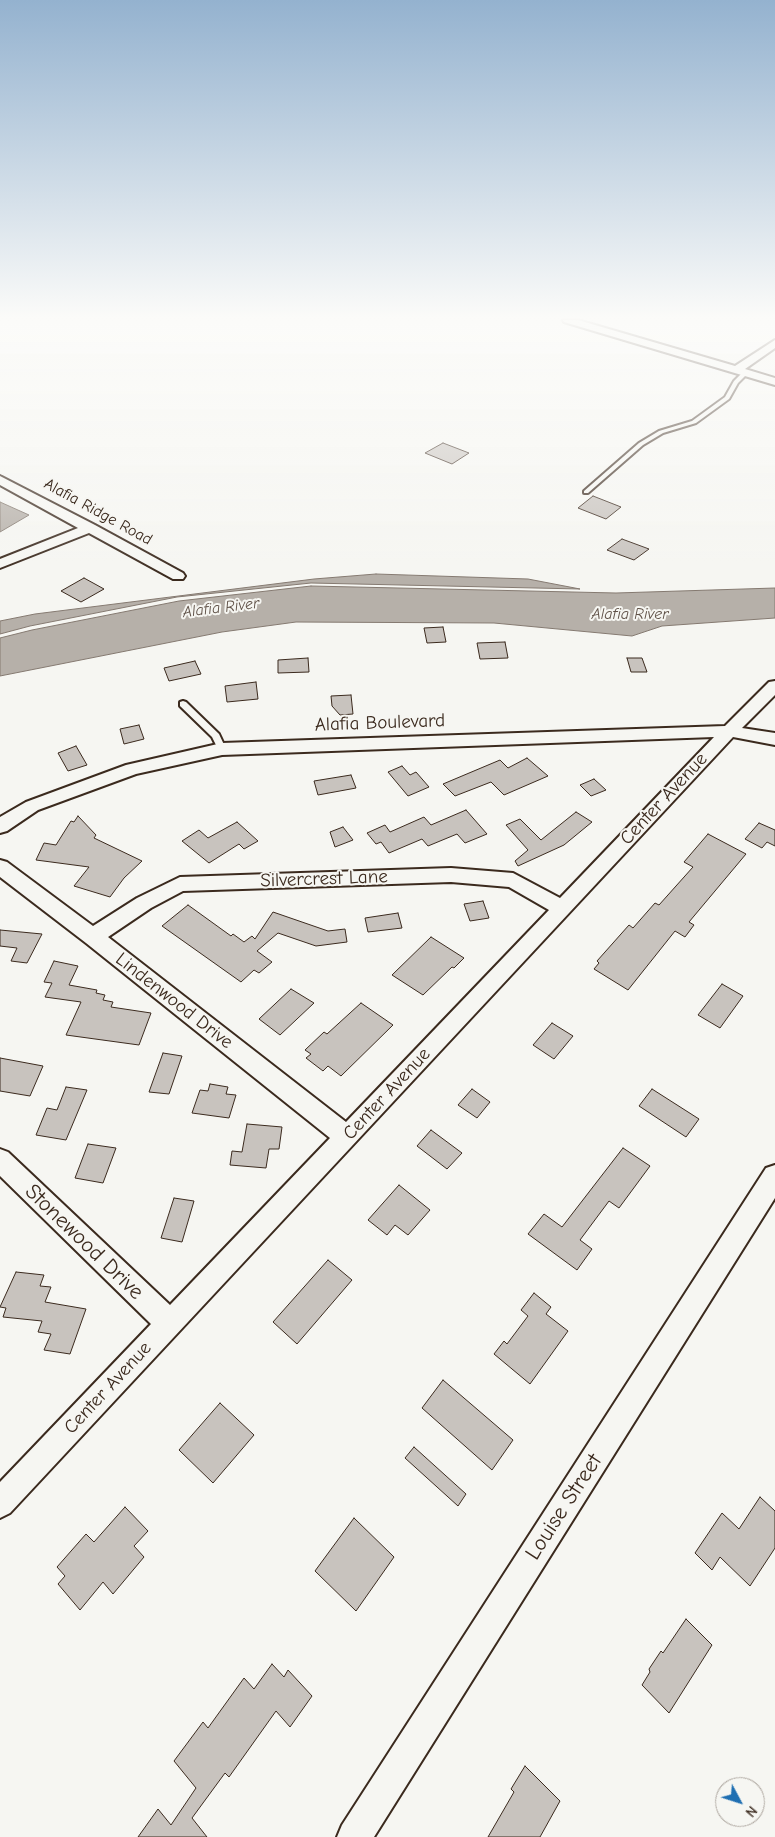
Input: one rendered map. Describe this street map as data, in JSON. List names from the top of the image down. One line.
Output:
{"streets":{"street":["Alafia Ridge Road","Alafia Boulevard","Center Avenue","Silvercrest Lane","Lindenwood Drive","Stonewood Drive","Louise Street"]},"crossings":[["Alafia Boulevard","Center Avenue"],["Center Avenue","Silvercrest Lane"],["Center Avenue","Lindenwood Drive"],["Center Avenue","Stonewood Drive"],["Silvercrest Lane","Lindenwood Drive"]],"water":["Alafia River"],"north":"bottom right"}
